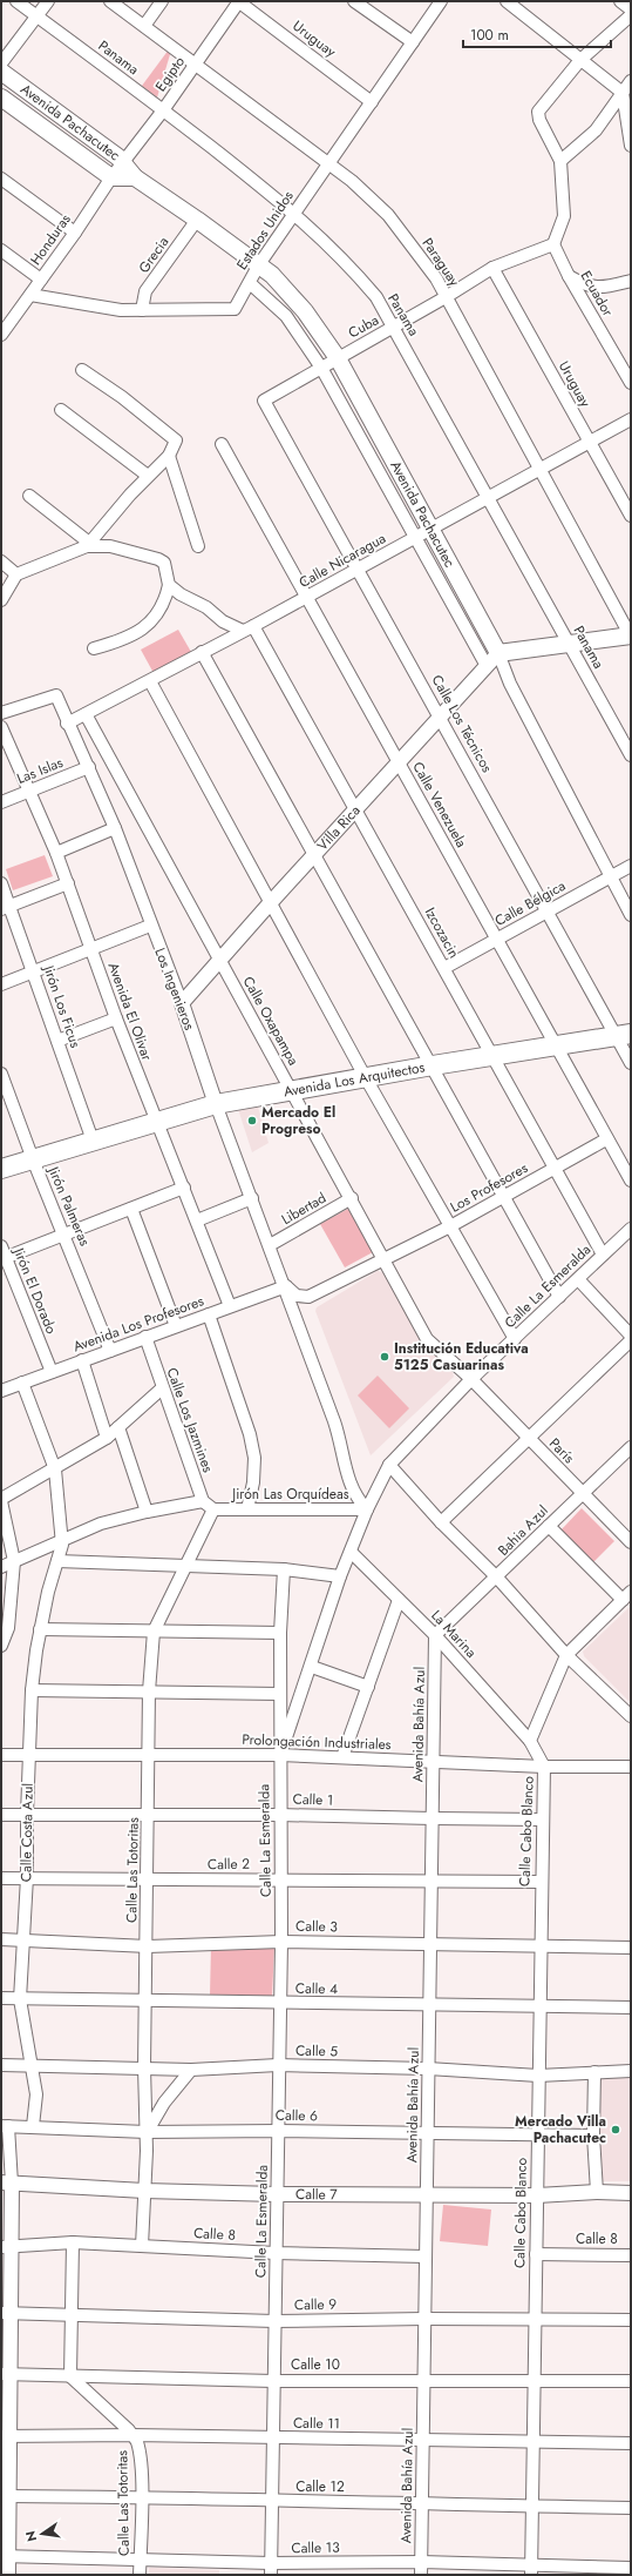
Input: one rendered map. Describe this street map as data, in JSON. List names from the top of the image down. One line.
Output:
{"streets":{"main road":["Avenida Pachacutec","Avenida Los Arquitectos"],"street":["Uruguay","Panama","Egipto","Estados Unidos","Honduras","Grecia","Paraguay","Ecuador","Cuba","Calle Nicaragua","Calle Los Técnicos","Las Islas","Calle Venezuela","Villa Rica","Calle Bélgica","Izcozacin","Los Ingenieros","Jirón Los Ficus","Avenida El Olivar","Calle Oxapampa","Los Profesores","Jirón Palmeras","Libertad","Calle La Esmeralda","Jirón El Dorado","Avenida Los Profesores","Calle Los Jazmines","París","Jirón Las Orquídeas","Bahia Azul","La Marina","Avenida Bahía Azul","Prolongación Industriales","Calle 1","Calle Cabo Blanco","Calle Costa Azul","Calle 2","Calle Las Totoritas","Calle 3","Calle 4","Calle 5","Calle 6","Calle 7","Calle 8","Calle 9","Calle 10","Calle 11","Calle 12","Calle 13"]},"crossings":[["Uruguay","Egipto"],["Uruguay","Estados Unidos"],["Uruguay","Cuba"],["Uruguay","Calle Nicaragua"],["Panama","Egipto"],["Panama","Estados Unidos"],["Panama","Cuba"],["Panama","Calle Nicaragua"],["Egipto","Avenida Pachacutec"],["Egipto","Honduras"],["Egipto","Paraguay"],["Avenida Pachacutec","Estados Unidos"],["Avenida Pachacutec","Honduras"],["Avenida Pachacutec","Grecia"],["Avenida Pachacutec","Cuba"],["Avenida Pachacutec","Calle Nicaragua"],["Avenida Pachacutec","Villa Rica"],["Avenida Pachacutec","Calle Bélgica"],["Estados Unidos","Honduras"],["Estados Unidos","Grecia"],["Estados Unidos","Paraguay"],["Paraguay","Cuba"],["Paraguay","Calle Nicaragua"],["Ecuador","Cuba"],["Cuba","Calle Los Técnicos"],["Calle Nicaragua","Calle Los Técnicos"],["Calle Nicaragua","Calle Venezuela"],["Calle Nicaragua","Izcozacin"],["Calle Nicaragua","Los Ingenieros"],["Calle Nicaragua","Calle Oxapampa"],["Calle Los Técnicos","Villa Rica"],["Calle Los Técnicos","Calle Bélgica"],["Calle Los Técnicos","Avenida Los Arquitectos"],["Las Islas","Los Ingenieros"],["Las Islas","Avenida El Olivar"],["Calle Venezuela","Villa Rica"],["Calle Venezuela","Calle Bélgica"],["Calle Venezuela","Avenida Los Arquitectos"],["Calle Venezuela","Los Profesores"],["Villa Rica","Izcozacin"],["Villa Rica","Los Ingenieros"],["Villa Rica","Calle Oxapampa"],["Calle Bélgica","Izcozacin"],["Izcozacin","Avenida Los Arquitectos"],["Izcozacin","Los Profesores"],["Izcozacin","Calle La Esmeralda"],["Los Ingenieros","Avenida Los Arquitectos"],["Los Ingenieros","Los Profesores"],["Los Ingenieros","Libertad"],["Los Ingenieros","Calle La Esmeralda"],["Los Ingenieros","Avenida Los Profesores"],["Los Ingenieros","Jirón Las Orquídeas"],["Jirón Los Ficus","Avenida Los Arquitectos"],["Avenida El Olivar","Avenida Los Arquitectos"],["Avenida El Olivar","Avenida Los Profesores"],["Calle Oxapampa","Avenida Los Arquitectos"],["Calle Oxapampa","Los Profesores"],["Calle Oxapampa","Libertad"],["Calle Oxapampa","Calle La Esmeralda"],["Calle Oxapampa","París"],["Avenida Los Arquitectos","Jirón Palmeras"],["Los Profesores","Avenida Los Profesores"],["Jirón Palmeras","Avenida Los Profesores"],["Calle La Esmeralda","París"],["Calle La Esmeralda","Jirón Las Orquídeas"],["Calle La Esmeralda","La Marina"],["Calle La Esmeralda","Prolongación Industriales"],["Calle La Esmeralda","Calle 1"],["Calle La Esmeralda","Calle 2"],["Calle La Esmeralda","Calle 3"],["Calle La Esmeralda","Calle 4"],["Calle La Esmeralda","Calle 5"],["Calle La Esmeralda","Calle 6"],["Calle La Esmeralda","Calle 7"],["Calle La Esmeralda","Calle 8"],["Calle La Esmeralda","Calle 9"],["Calle La Esmeralda","Calle 10"],["Calle La Esmeralda","Calle 11"],["Calle La Esmeralda","Calle 12"],["Calle La Esmeralda","Calle 13"],["Jirón El Dorado","Avenida Los Profesores"],["Avenida Los Profesores","Calle Los Jazmines"],["Avenida Los Profesores","Calle Costa Azul"],["París","Bahia Azul"],["Jirón Las Orquídeas","Calle Las Totoritas"],["Bahia Azul","La Marina"],["Bahia Azul","Avenida Bahía Azul"],["La Marina","Avenida Bahía Azul"],["La Marina","Prolongación Industriales"],["La Marina","Calle Cabo Blanco"],["Avenida Bahía Azul","Prolongación Industriales"],["Avenida Bahía Azul","Calle 1"],["Avenida Bahía Azul","Calle 2"],["Avenida Bahía Azul","Calle 3"],["Avenida Bahía Azul","Calle 4"],["Avenida Bahía Azul","Calle 5"],["Avenida Bahía Azul","Calle 6"],["Avenida Bahía Azul","Calle 7"],["Avenida Bahía Azul","Calle 8"],["Avenida Bahía Azul","Calle 9"],["Avenida Bahía Azul","Calle 10"],["Avenida Bahía Azul","Calle 11"],["Avenida Bahía Azul","Calle 12"],["Avenida Bahía Azul","Calle 13"],["Prolongación Industriales","Calle Cabo Blanco"],["Prolongación Industriales","Calle Costa Azul"],["Prolongación Industriales","Calle Las Totoritas"],["Calle 1","Calle Cabo Blanco"],["Calle 1","Calle Costa Azul"],["Calle 1","Calle Las Totoritas"],["Calle Cabo Blanco","Calle 2"],["Calle Cabo Blanco","Calle 3"],["Calle Cabo Blanco","Calle 4"],["Calle Cabo Blanco","Calle 5"],["Calle Cabo Blanco","Calle 6"],["Calle Cabo Blanco","Calle 7"],["Calle Cabo Blanco","Calle 8"],["Calle Cabo Blanco","Calle 9"],["Calle Cabo Blanco","Calle 10"],["Calle Cabo Blanco","Calle 11"],["Calle Cabo Blanco","Calle 12"],["Calle Cabo Blanco","Calle 13"],["Calle Costa Azul","Calle 2"],["Calle Costa Azul","Calle 3"],["Calle Costa Azul","Calle 4"],["Calle Costa Azul","Calle 5"],["Calle Costa Azul","Calle 6"],["Calle 2","Calle Las Totoritas"],["Calle Las Totoritas","Calle 3"],["Calle Las Totoritas","Calle 4"],["Calle Las Totoritas","Calle 5"],["Calle Las Totoritas","Calle 6"],["Calle Las Totoritas","Calle 7"],["Calle Las Totoritas","Calle 8"],["Calle Las Totoritas","Calle 10"],["Calle Las Totoritas","Calle 11"],["Calle Las Totoritas","Calle 12"],["Calle Las Totoritas","Calle 13"]],"places":["Mercado El Progreso","Institución Educativa 5125 Casuarinas","Mercado Villa Pachacutec"],"scale_bar":"100 m","north":"left"}
